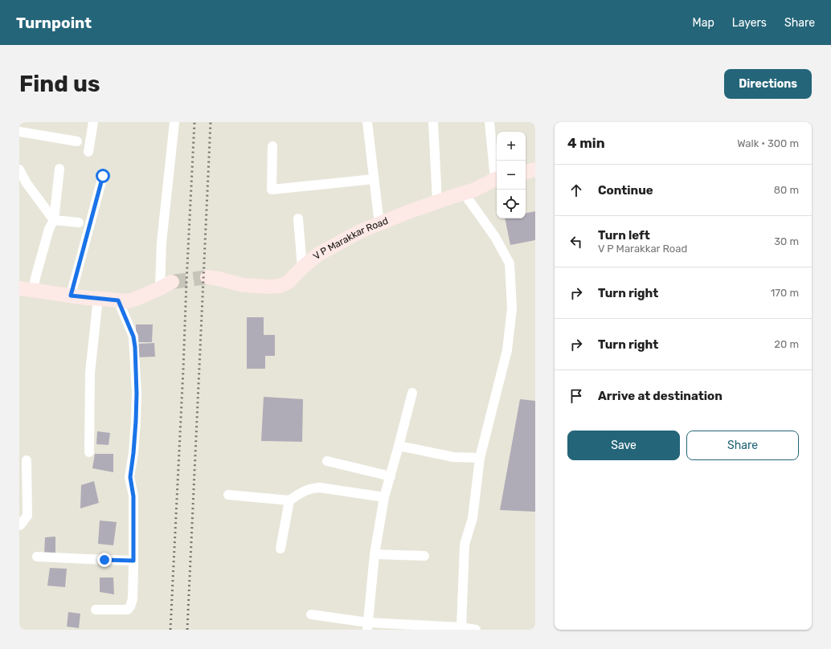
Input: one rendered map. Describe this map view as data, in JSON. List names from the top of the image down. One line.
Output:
{"streets":{"street":["V P Marakkar Road"]},"page":{"header":"Turnpoint","nav":["Map","Layers","Share"],"buttons":["Directions",["Save","Share"]],"title":"Find us","heading":["4 min","Walk · 300 m"],"map_buttons":["+","−"],"list":[["Continue","80 m"],["Turn left","V P Marakkar Road","30 m"],["Turn right","170 m"],["Turn right","20 m"],"Arrive at destination"]}}
